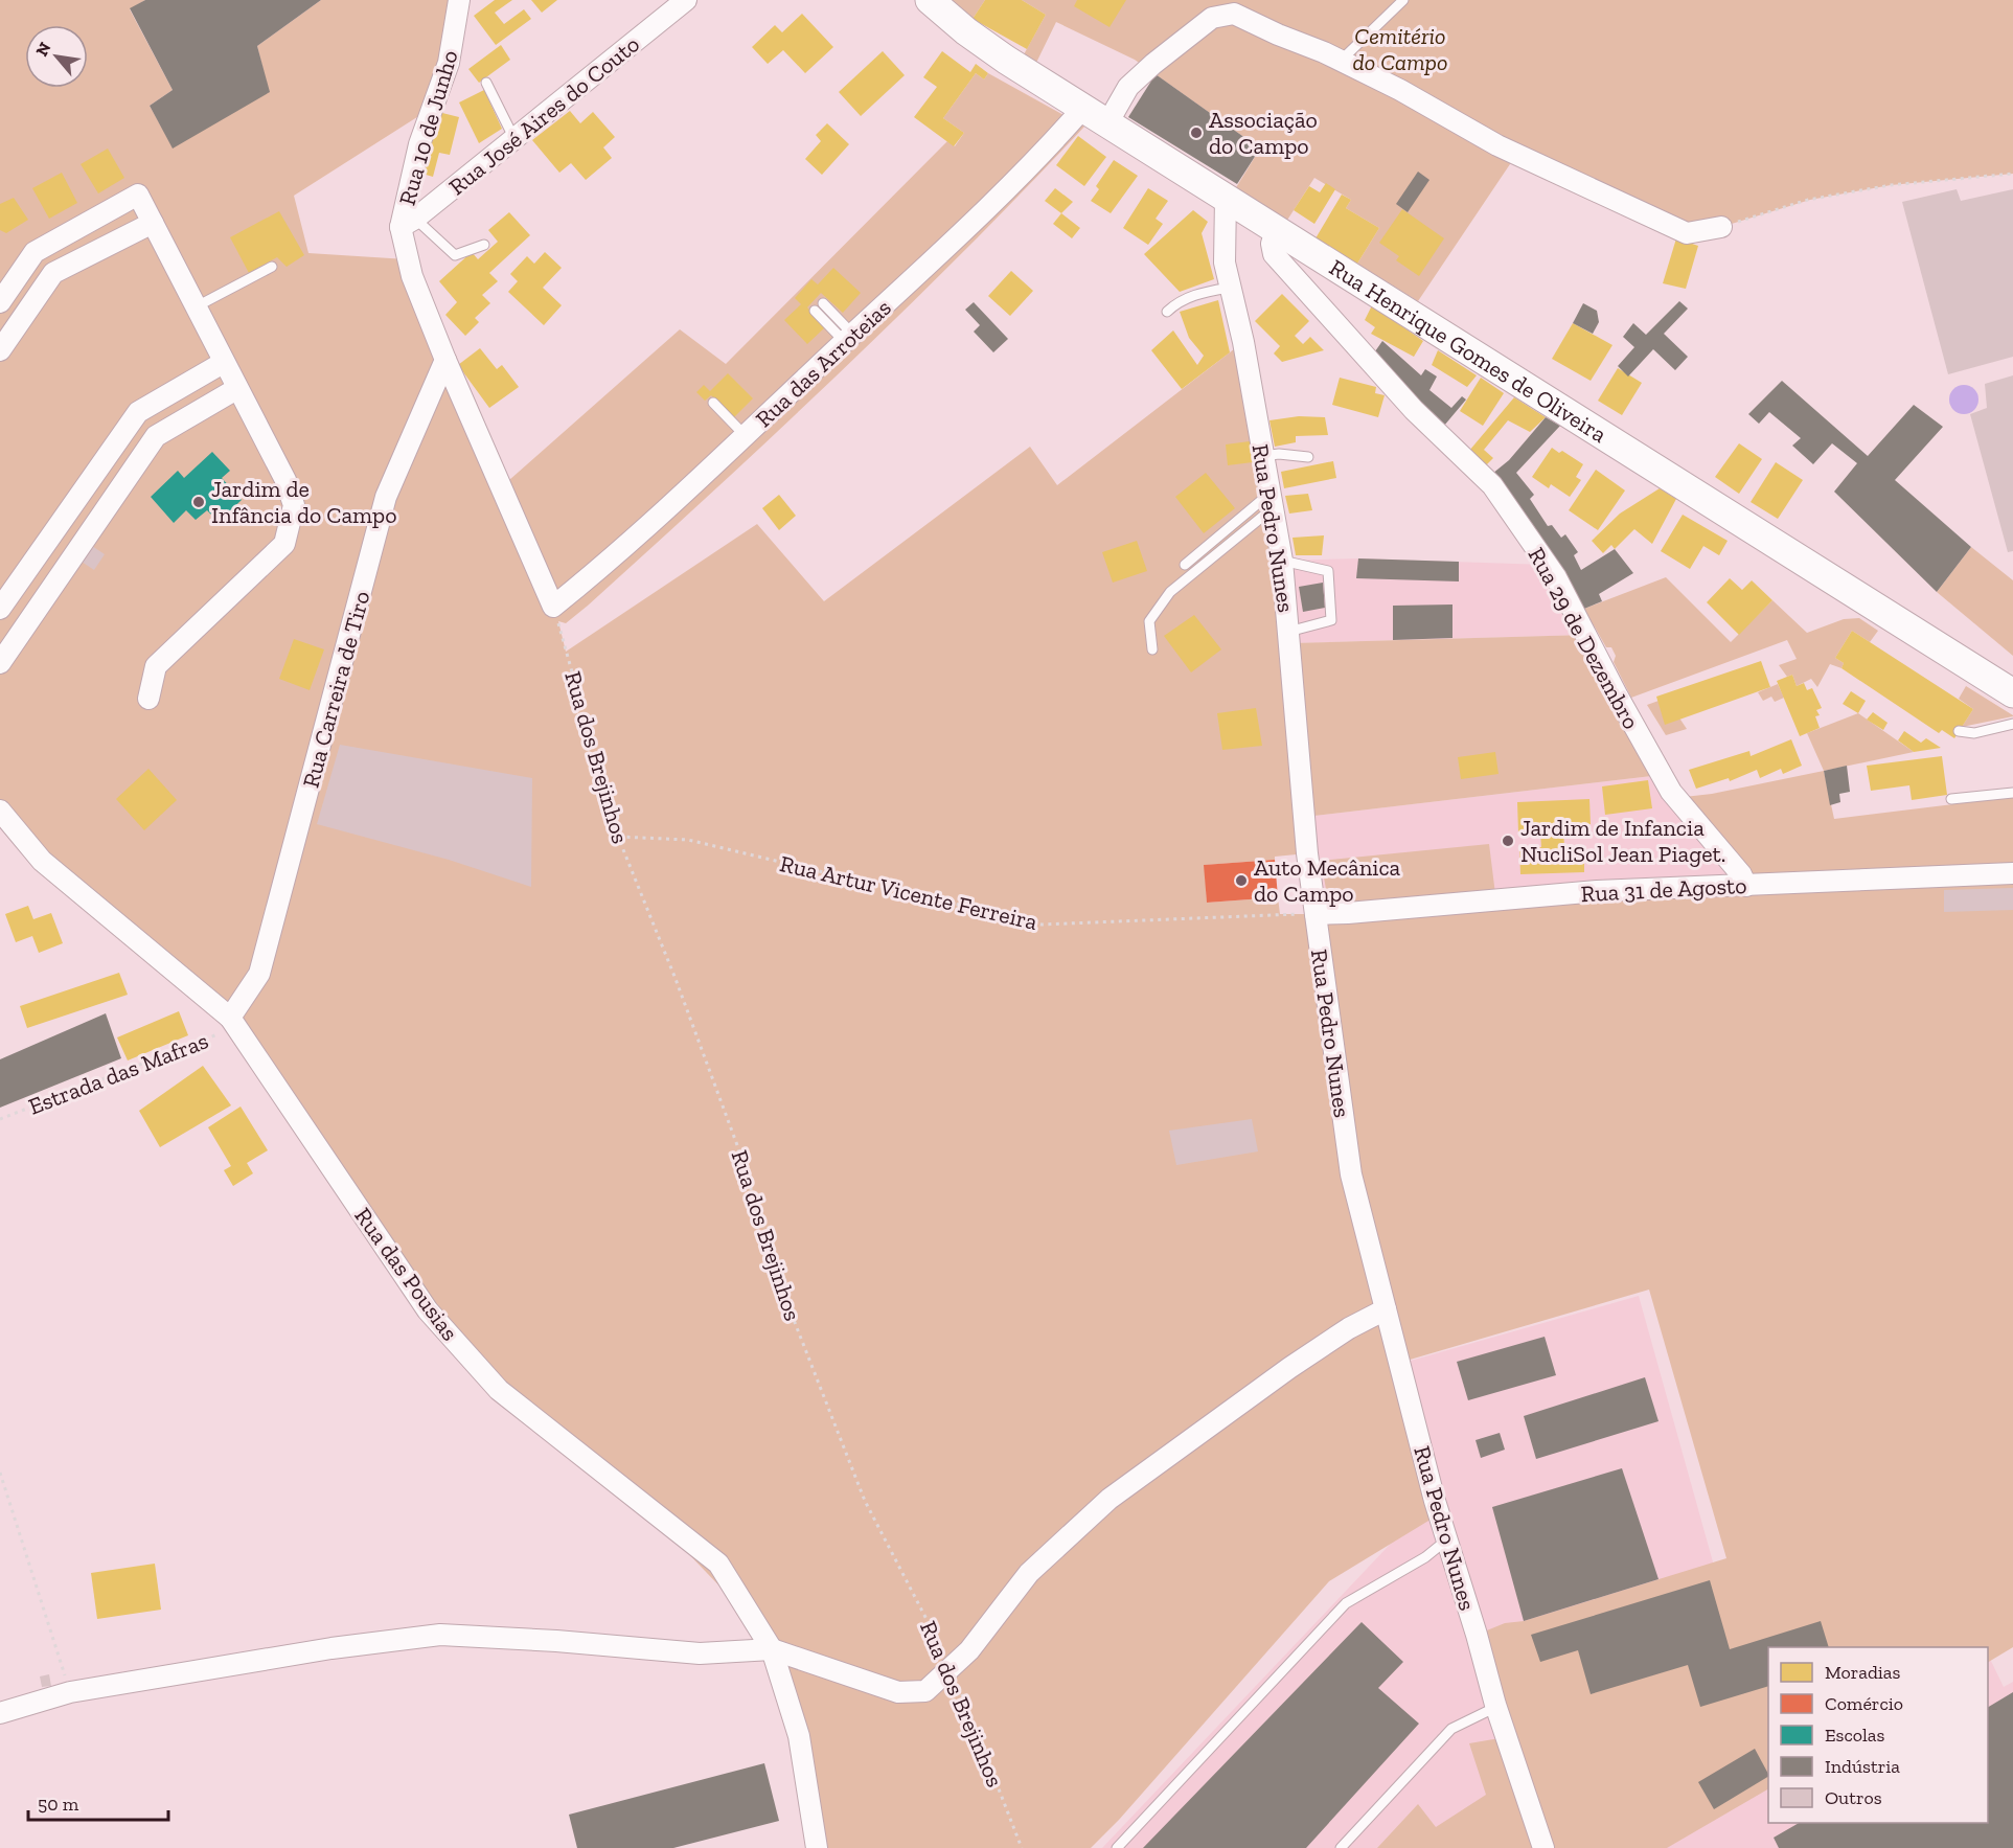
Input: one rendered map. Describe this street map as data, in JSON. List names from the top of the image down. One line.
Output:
{"streets":{"street":["Rua José Aires do Couto","Rua 10 de Junho","Rua Henrique Gomes de Oliveira","Rua das Arroteias","Rua Pedro Nunes","Rua 29 de Dezembro","Rua Carreira de Tiro","Rua 31 de Agosto","Rua das Pousias"],"path":["Rua dos Brejinhos","Rua Artur Vicente Ferreira","Estrada das Mafras"]},"crossings":[["Rua José Aires do Couto","Rua 10 de Junho"],["Rua 10 de Junho","Rua das Arroteias"],["Rua 10 de Junho","Rua Carreira de Tiro"],["Rua 10 de Junho","Rua dos Brejinhos"],["Rua Henrique Gomes de Oliveira","Rua das Arroteias"],["Rua Henrique Gomes de Oliveira","Rua Pedro Nunes"],["Rua Henrique Gomes de Oliveira","Rua 29 de Dezembro"],["Rua das Arroteias","Rua dos Brejinhos"],["Rua Pedro Nunes","Rua 31 de Agosto"],["Rua Pedro Nunes","Rua Artur Vicente Ferreira"],["Rua 29 de Dezembro","Rua 31 de Agosto"],["Rua Carreira de Tiro","Estrada das Mafras"],["Rua Carreira de Tiro","Rua das Pousias"],["Rua dos Brejinhos","Rua Artur Vicente Ferreira"],["Rua 31 de Agosto","Rua Artur Vicente Ferreira"],["Estrada das Mafras","Rua das Pousias"]],"parks":["Cemitério do Campo"],"places":["Associação do Campo","Jardim de Infância do Campo","Jardim de Infancia NucliSol Jean Piaget.","Auto Mecânica do Campo"],"legend":["Moradias","Comércio","Escolas","Indústria","Outros"],"scale_bar":"50 m","north":"top left"}
